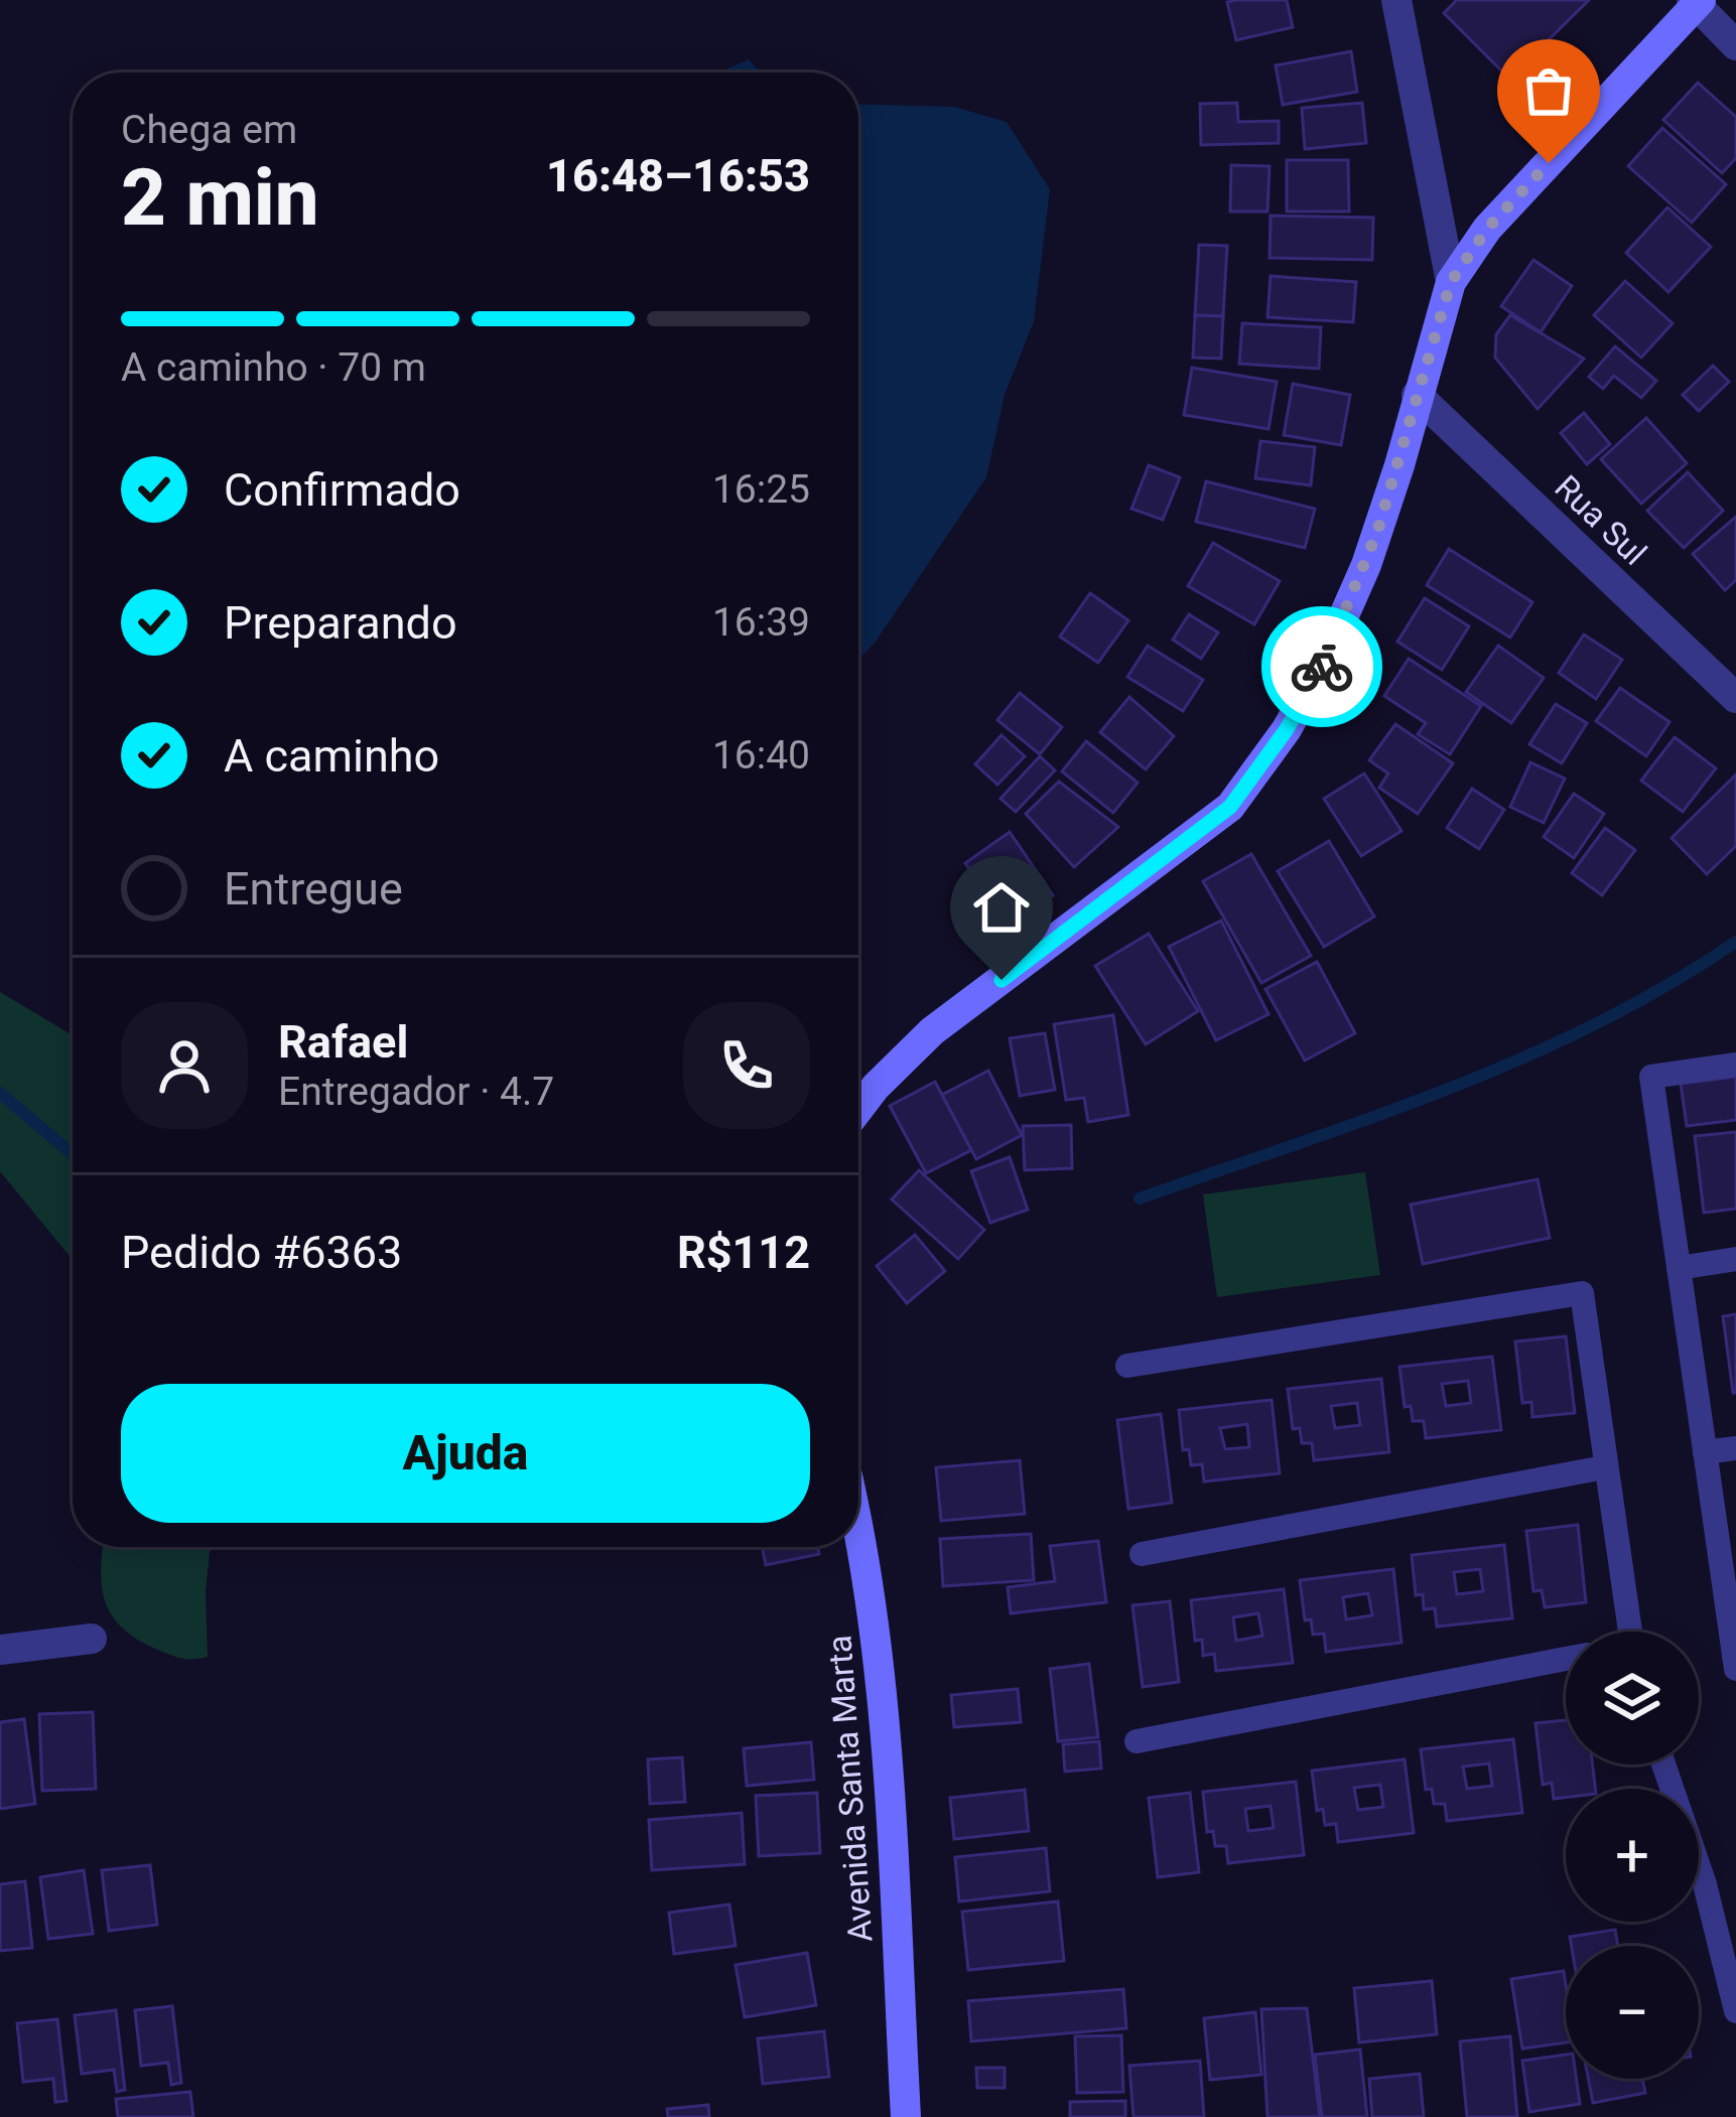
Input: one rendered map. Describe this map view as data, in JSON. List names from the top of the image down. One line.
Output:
{"streets":{"street":["Rua Sul","Avenida Santa Marta"]},"page":{"heading":["2 min","Chega em","16:48–16:53"],"panel":["Rafael","Entregador · 4.7","Pedido #6363","R$112"],"bar":"A caminho · 70 m","list":[["Confirmado","16:25"],["Preparando","16:39"],["A caminho","16:40"],"Entregue"],"buttons":"Ajuda","map_buttons":["+","−"]}}
